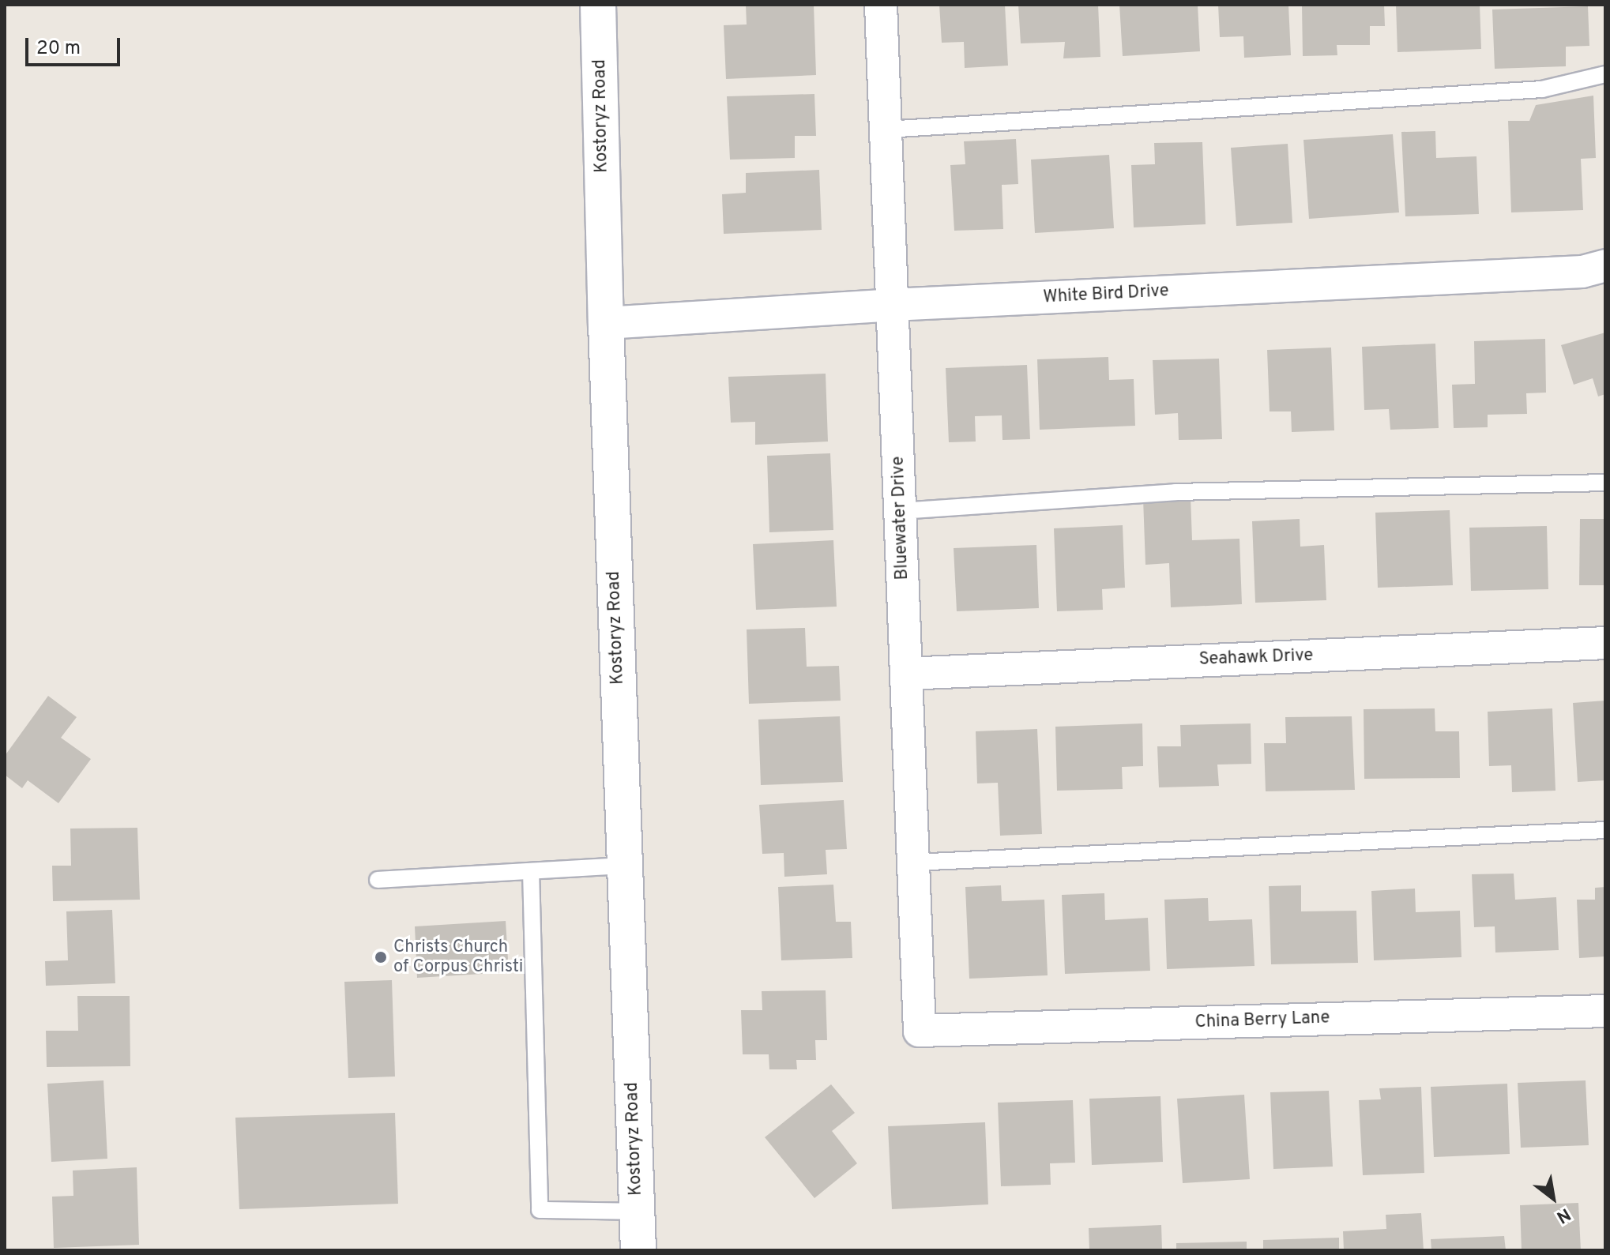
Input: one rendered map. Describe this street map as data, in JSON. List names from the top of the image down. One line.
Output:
{"streets":{"main road":["Kostoryz Road"],"street":["White Bird Drive","Bluewater Drive","Seahawk Drive","China Berry Lane"]},"crossings":[["Kostoryz Road","White Bird Drive"],["White Bird Drive","Bluewater Drive"],["Bluewater Drive","Seahawk Drive"],["Bluewater Drive","China Berry Lane"]],"places":["Christs Church of Corpus Christi"],"scale_bar":"20 m","north":"bottom right"}
